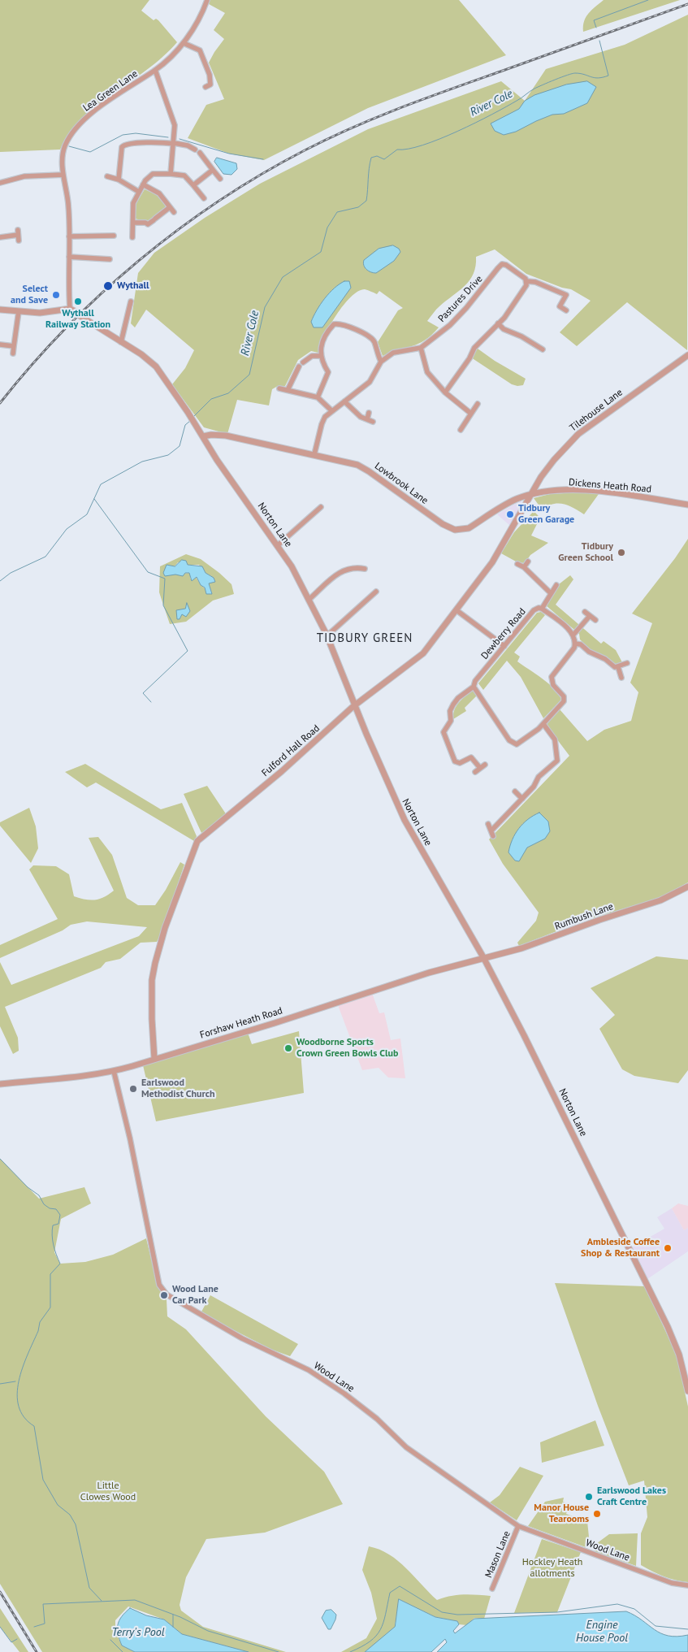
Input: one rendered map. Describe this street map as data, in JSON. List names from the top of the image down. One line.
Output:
{"streets":{"street":["Lea Green Lane","Pastures Drive","Tilehouse Lane","Lowbrook Lane","Dickens Heath Road","Norton Lane","Dewberry Road","Fulford Hall Road","Rumbush Lane","Forshaw Heath Road","Wood Lane","Mason Lane"]},"crossings":[["Lea Green Lane","Norton Lane"],["Tilehouse Lane","Lowbrook Lane"],["Tilehouse Lane","Dickens Heath Road"],["Tilehouse Lane","Fulford Hall Road"],["Lowbrook Lane","Dickens Heath Road"],["Lowbrook Lane","Norton Lane"],["Lowbrook Lane","Fulford Hall Road"],["Dickens Heath Road","Fulford Hall Road"],["Norton Lane","Fulford Hall Road"],["Norton Lane","Rumbush Lane"],["Norton Lane","Forshaw Heath Road"],["Fulford Hall Road","Forshaw Heath Road"],["Rumbush Lane","Forshaw Heath Road"],["Forshaw Heath Road","Wood Lane"],["Wood Lane","Mason Lane"]],"districts":["TIDBURY GREEN"],"water":["River Cole","Engine House Pool","Terry's Pool"],"parks":["Little Clowes Wood","Hockley Heath allotments"],"places":["Wythall","Select and Save","Wythall Railway Station","Tidbury Green Garage","Tidbury Green School","Woodborne Sports Crown Green Bowls Club","Earlswood Methodist Church","Ambleside Coffee Shop & Restaurant","Wood Lane Car Park","Earlswood Lakes Craft Centre","Manor House Tearooms"]}
